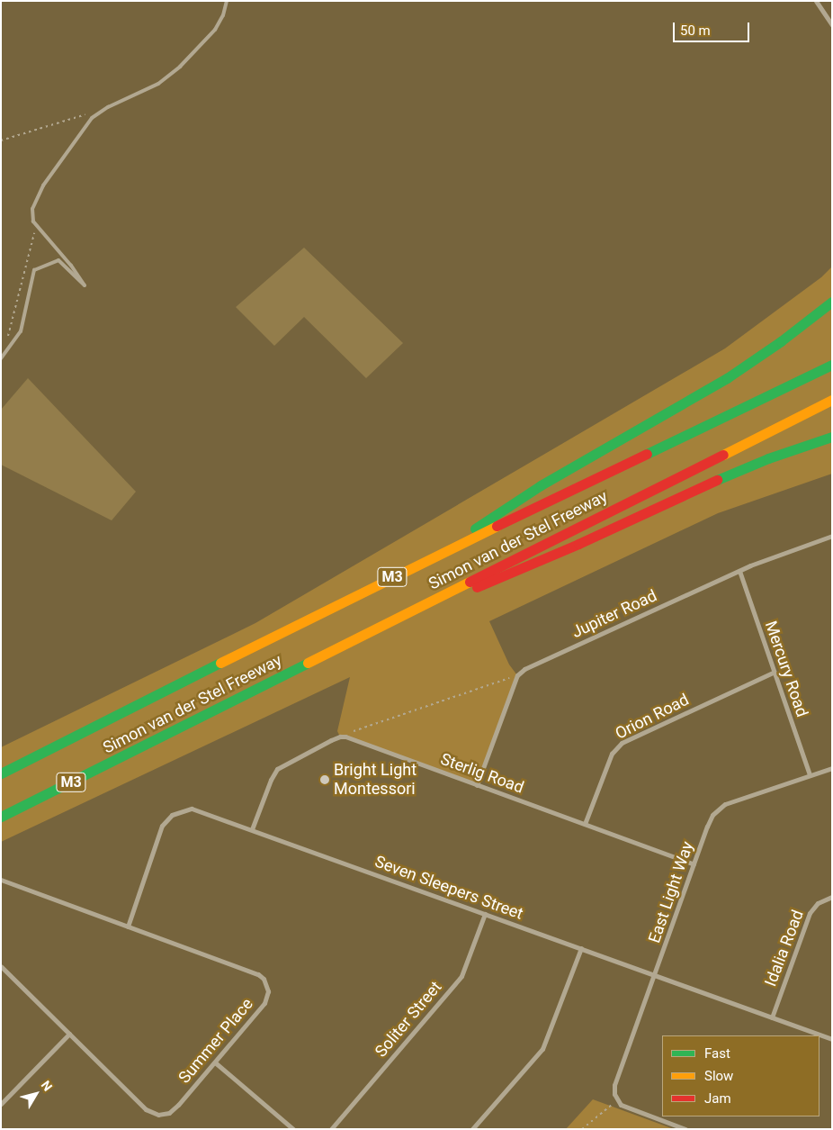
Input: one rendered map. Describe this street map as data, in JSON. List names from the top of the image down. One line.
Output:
{"streets":{"highway":["Simon van der Stel Freeway","M3"],"street":["Jupiter Road","Mercury Road","Orion Road","Sterlig Road","Seven Sleepers Street","East Light Way","Idalia Road","Soliter Street","Summer Place"]},"crossings":[["Jupiter Road","Mercury Road"],["Mercury Road","Orion Road"],["Mercury Road","East Light Way"],["Orion Road","Sterlig Road"],["Sterlig Road","East Light Way"],["Seven Sleepers Street","East Light Way"],["Seven Sleepers Street","Idalia Road"],["Seven Sleepers Street","Soliter Street"],["Seven Sleepers Street","Summer Place"]],"places":["Bright Light Montessori"],"legend":["Fast","Slow","Jam"],"scale_bar":"50 m","north":"top right"}
